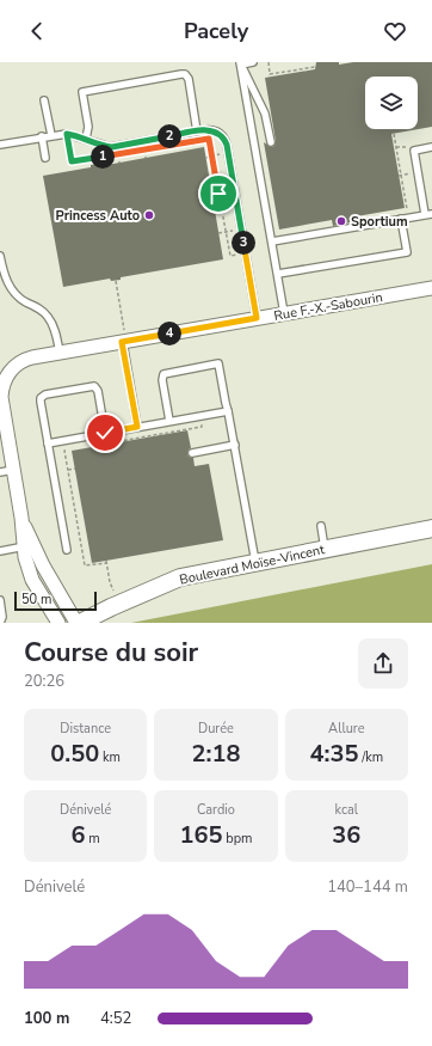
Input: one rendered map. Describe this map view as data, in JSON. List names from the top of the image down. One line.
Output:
{"streets":{"street":["Rue F.-X.-Sabourin","Boulevard Moïse-Vincent"]},"crossings":[["Rue F.-X.-Sabourin","Boulevard Moïse-Vincent"]],"places":["Princess Auto","Sportium"],"scale_bar":"50 m","page":{"header":"Pacely","pins":["2","1","3","4"],"scale":"50 m","heading":["Course du soir","20:26"],"stats":[["Distance","0.50 km"],["Durée","2:18"],["Allure","4:35 /km"],["Dénivelé","6 m"],["Cardio","165 bpm"],["kcal","36"]],"chart":["Dénivelé","140–144 m"],"list":[{"name":"100 m","note":"4:52"}]}}
